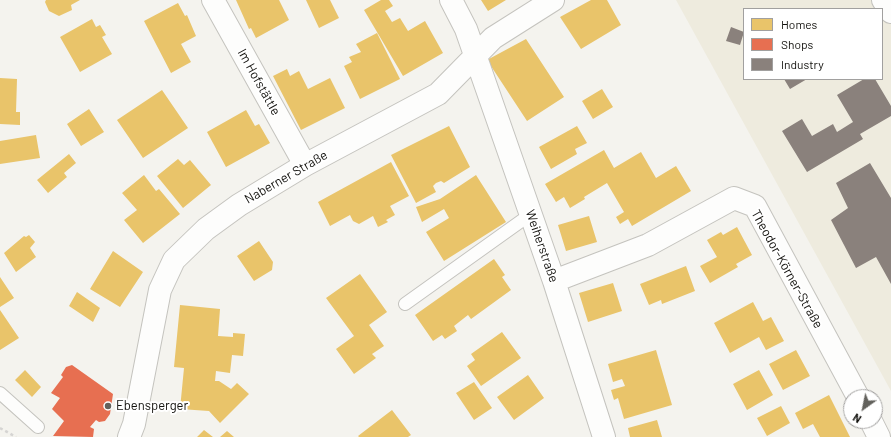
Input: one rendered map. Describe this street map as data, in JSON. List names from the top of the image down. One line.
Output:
{"streets":{"street":["Im Hofstättle","Naberner Straße","Weiherstraße","Theodor-Körner-Straße"]},"crossings":[["Im Hofstättle","Naberner Straße"],["Naberner Straße","Weiherstraße"],["Weiherstraße","Theodor-Körner-Straße"]],"places":["Ebensperger"],"legend":["Homes","Shops","Industry"],"north":"bottom left"}
